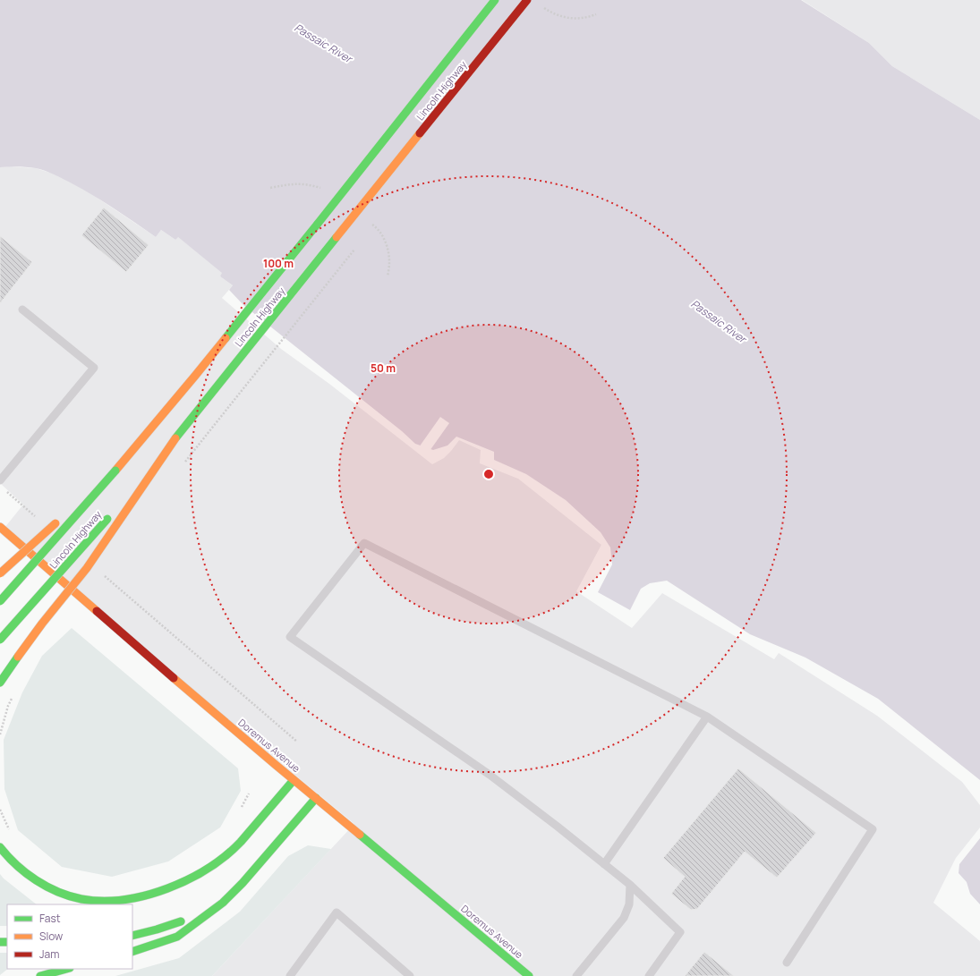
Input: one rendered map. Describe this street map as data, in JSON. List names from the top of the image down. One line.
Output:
{"streets":{"main road":["Lincoln Highway","Doremus Avenue"]},"water":["Passaic River"],"legend":["Fast","Slow","Jam"],"rings":["100 m","50 m"]}
